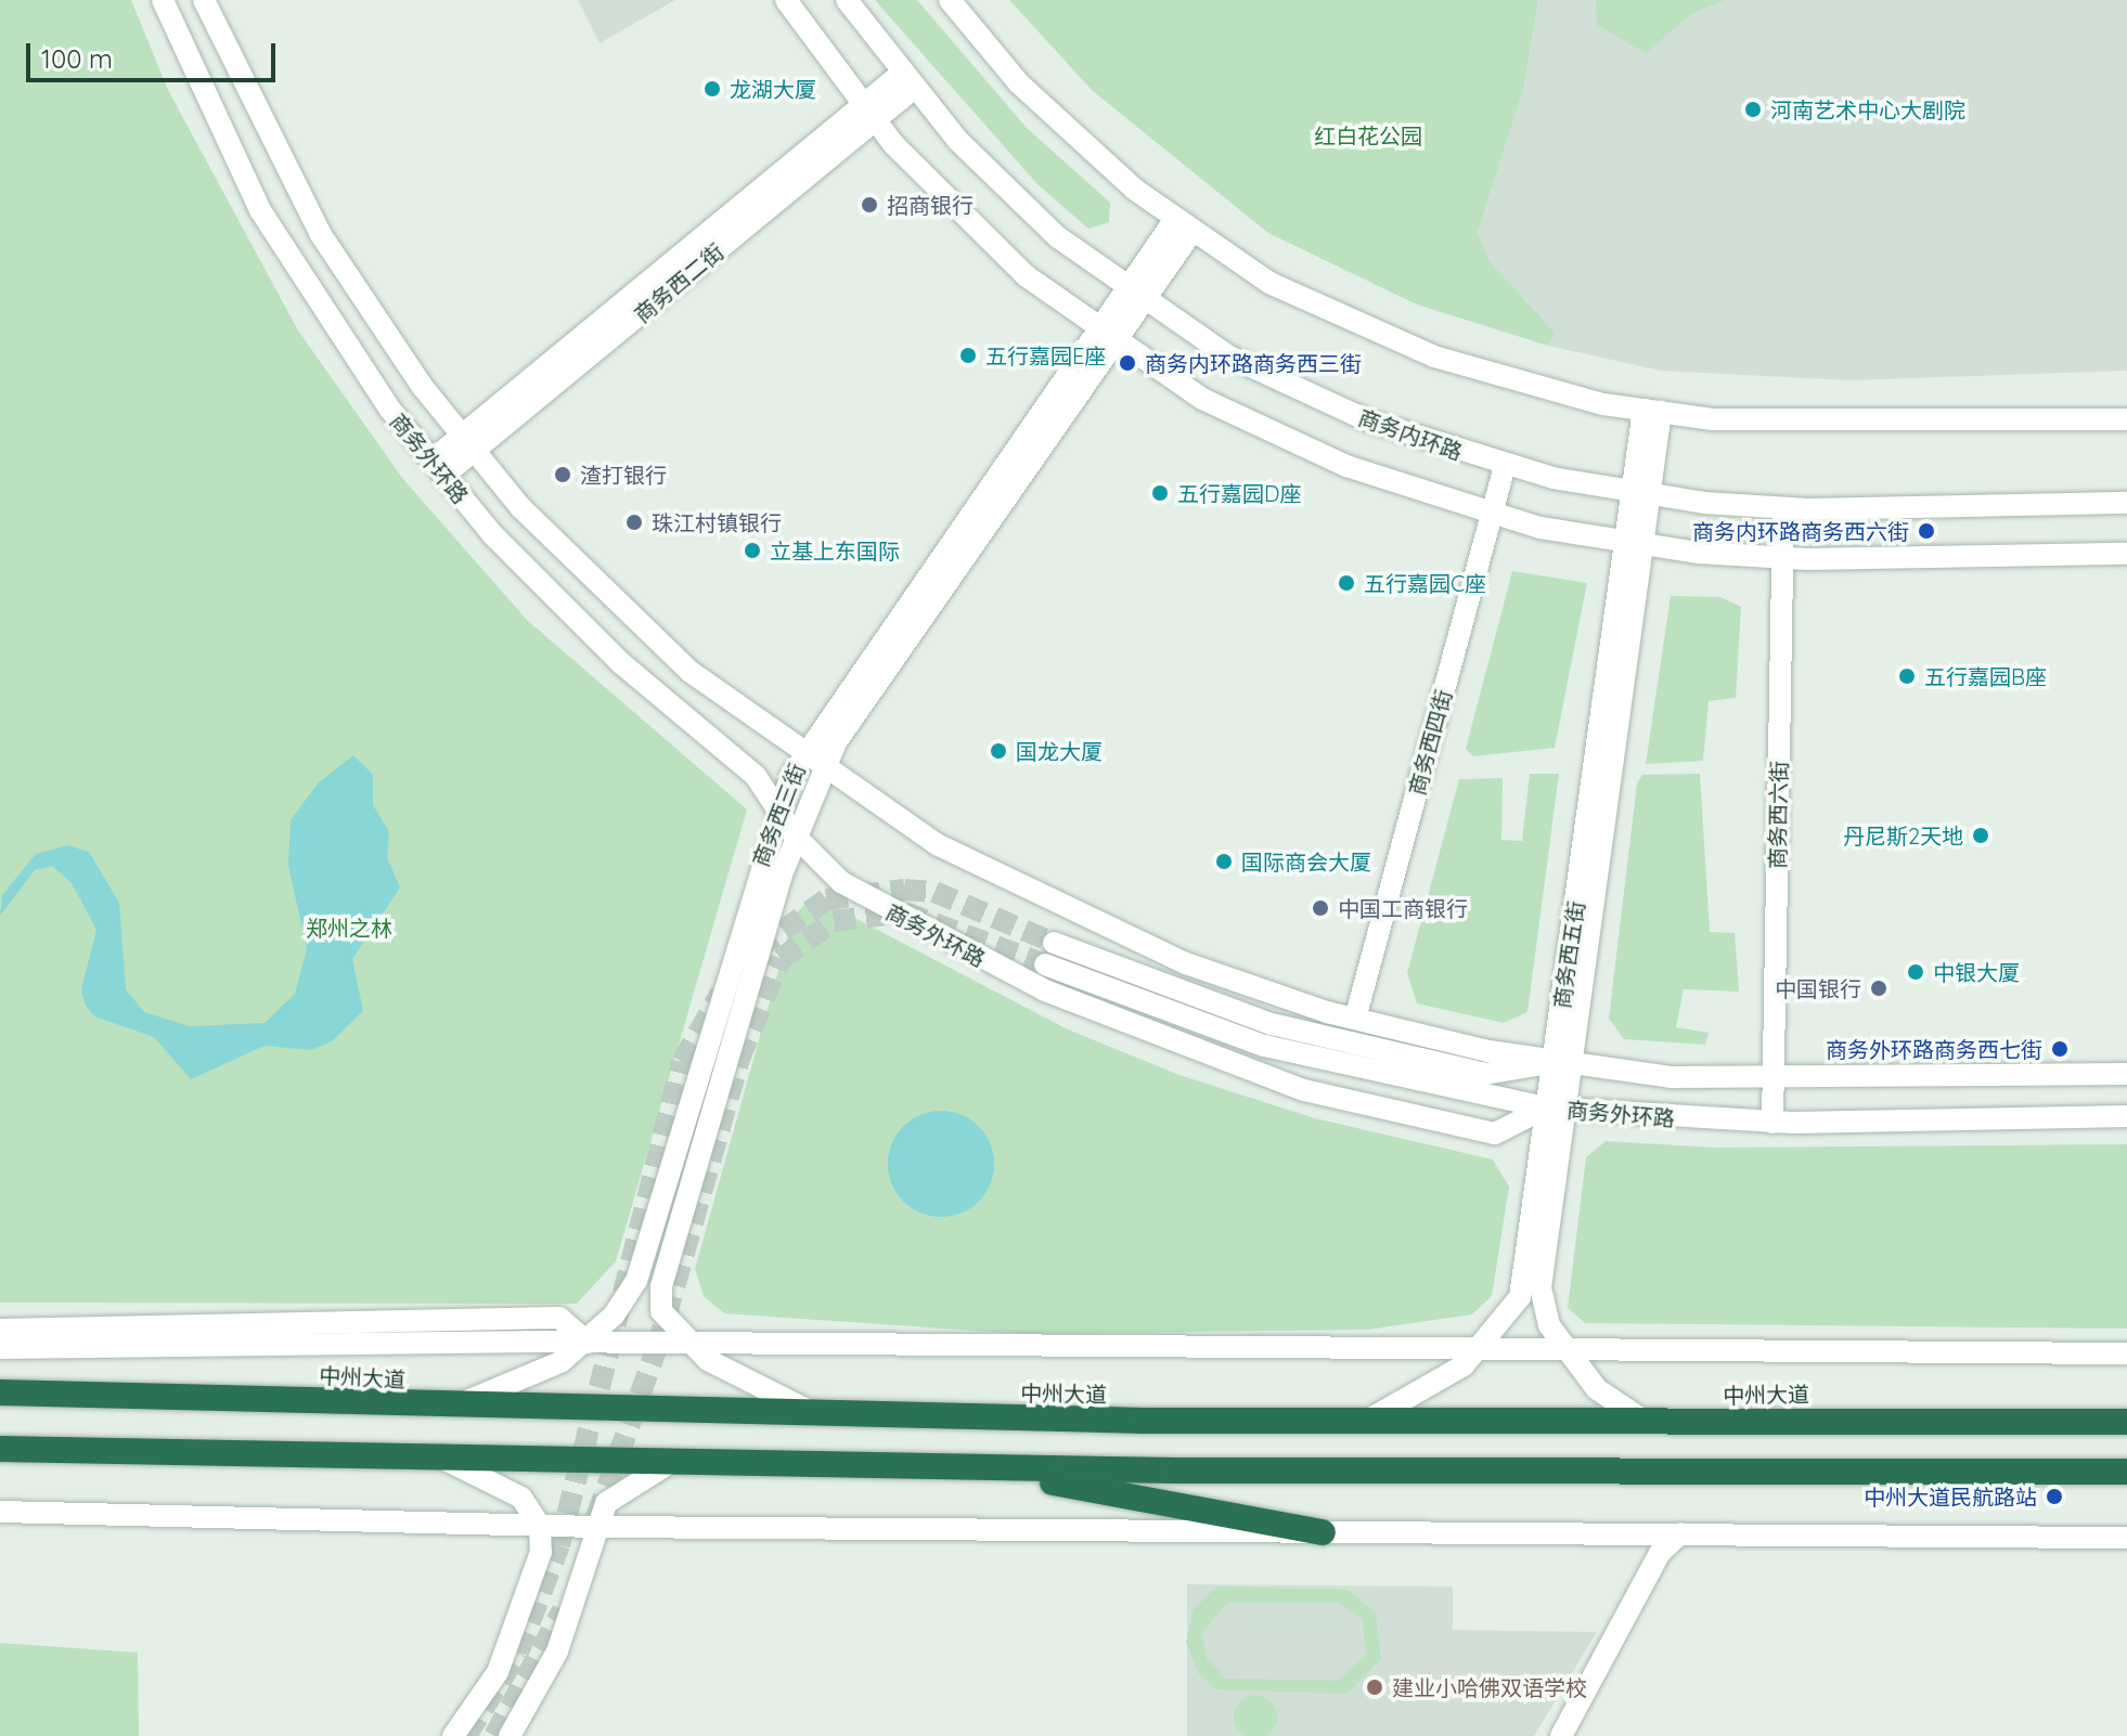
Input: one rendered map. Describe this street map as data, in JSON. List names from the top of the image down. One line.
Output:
{"streets":{"highway":["中州大道"],"street":["商务西二街","商务内环路","商务外环路","商务西四街","商务西三街","商务西六街","商务西五街"]},"crossings":[["商务西二街","商务内环路"],["商务西二街","商务外环路"],["商务内环路","商务西四街"],["商务内环路","商务西三街"],["商务内环路","商务西六街"],["商务内环路","商务西五街"],["商务外环路","商务西四街"],["商务外环路","商务西三街"],["商务外环路","商务西六街"],["商务外环路","商务西五街"],["商务西三街","中州大道"],["商务西五街","中州大道"]],"parks":["红白花公园","郑州之林"],"places":["龙湖大厦","河南艺术中心大剧院","招商银行","五行嘉园E座","商务内环路商务西三街","渣打银行","五行嘉园D座","珠江村镇银行","商务内环路商务西六街","立基上东国际","五行嘉园C座","五行嘉园B座","国龙大厦","丹尼斯2天地","国际商会大厦","中国工商银行","中银大厦","中国银行","商务外环路商务西七街","中州大道民航路站","建业小哈佛双语学校"],"scale_bar":"100 m"}
